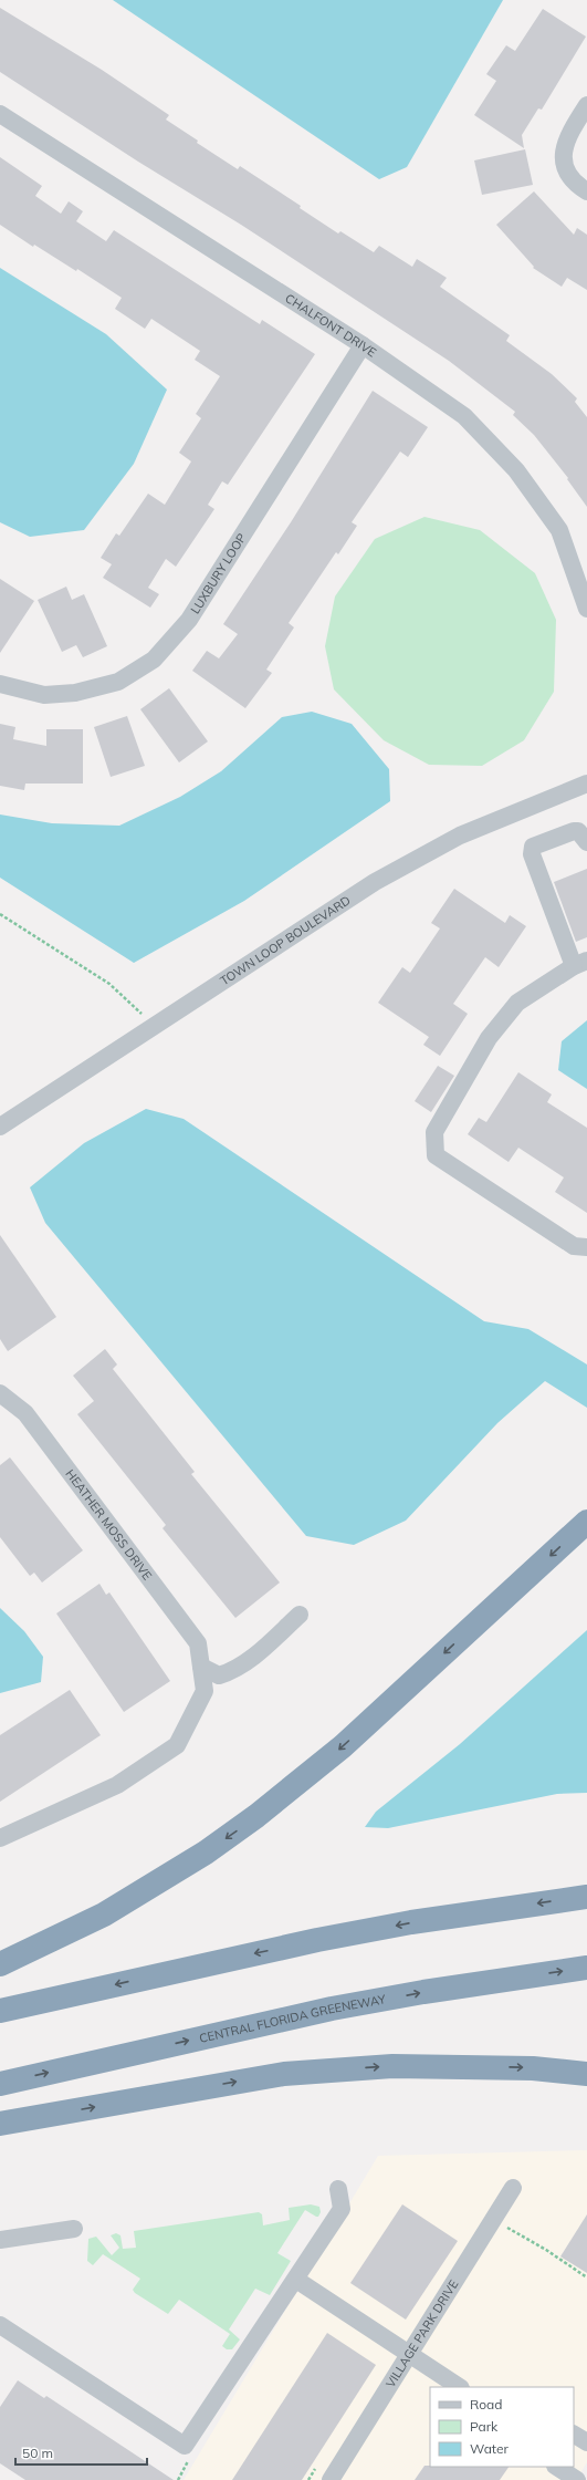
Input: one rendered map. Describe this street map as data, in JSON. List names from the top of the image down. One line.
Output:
{"streets":{"highway":["CENTRAL FLORIDA GREENEWAY"],"street":["CHALFONT DRIVE","LUXBURY LOOP","TOWN LOOP BOULEVARD","HEATHER MOSS DRIVE","VILLAGE PARK DRIVE"]},"crossings":[["CHALFONT DRIVE","LUXBURY LOOP"]],"legend":["Road","Park","Water"],"scale_bar":"50 m"}
